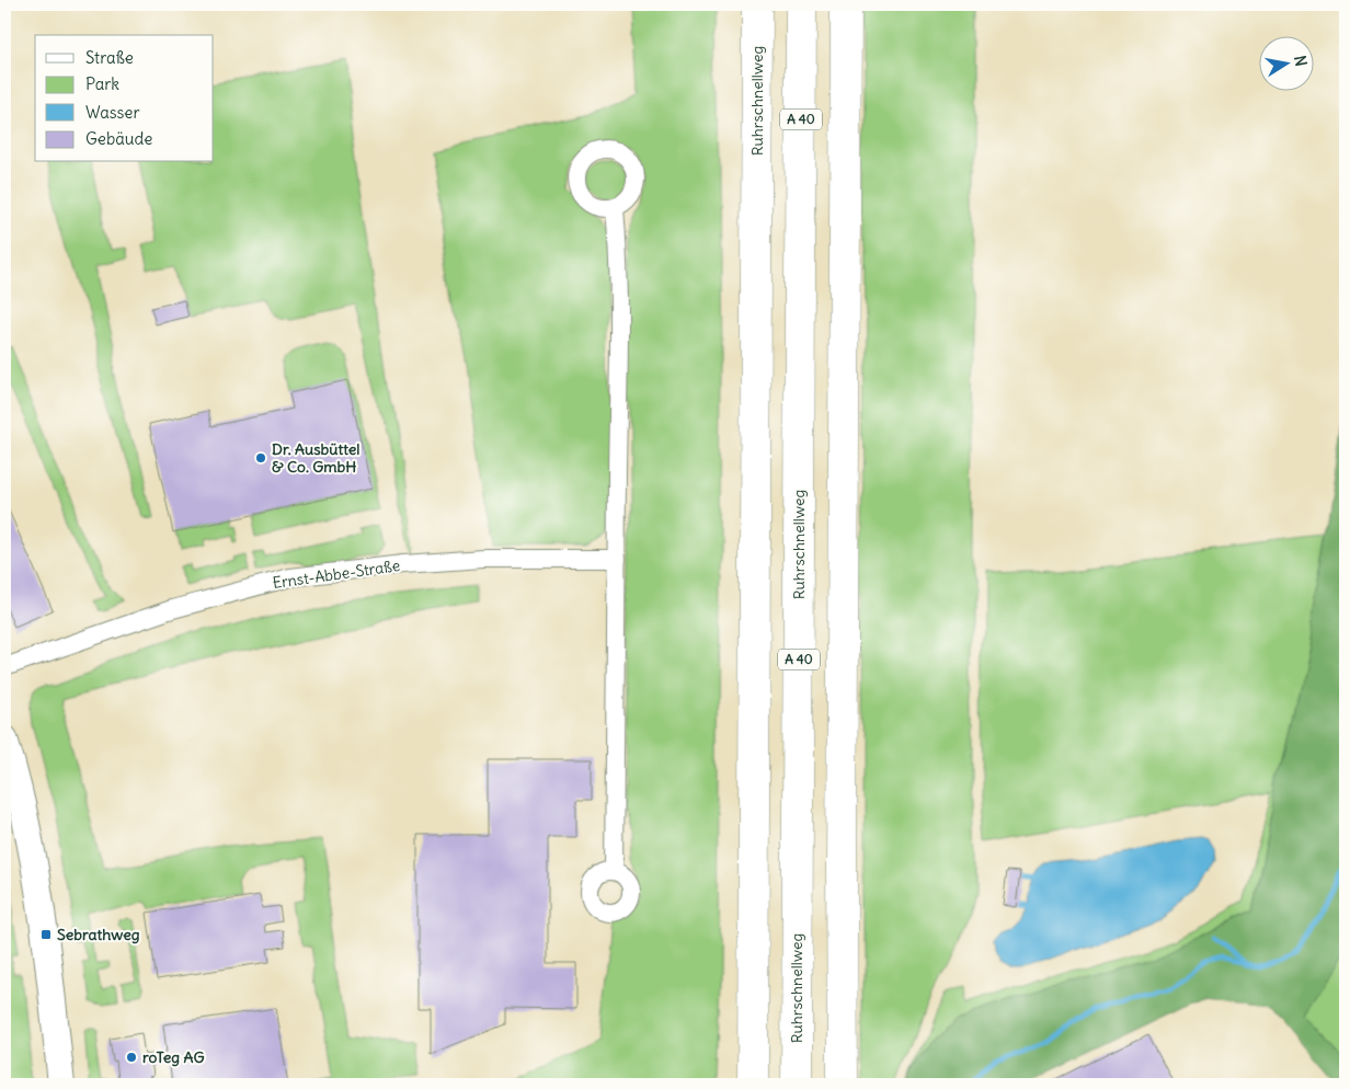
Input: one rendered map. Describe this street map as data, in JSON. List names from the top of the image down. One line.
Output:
{"streets":{"highway":["Ruhrschnellweg","A 40"],"street":["Ernst-Abbe-Straße"]},"places":{"other":["Dr. Ausbüttel & Co. GmbH","roTeg AG"],"transit":["Sebrathweg"]},"legend":["Straße","Park","Wasser","Gebäude"],"north":"right"}
